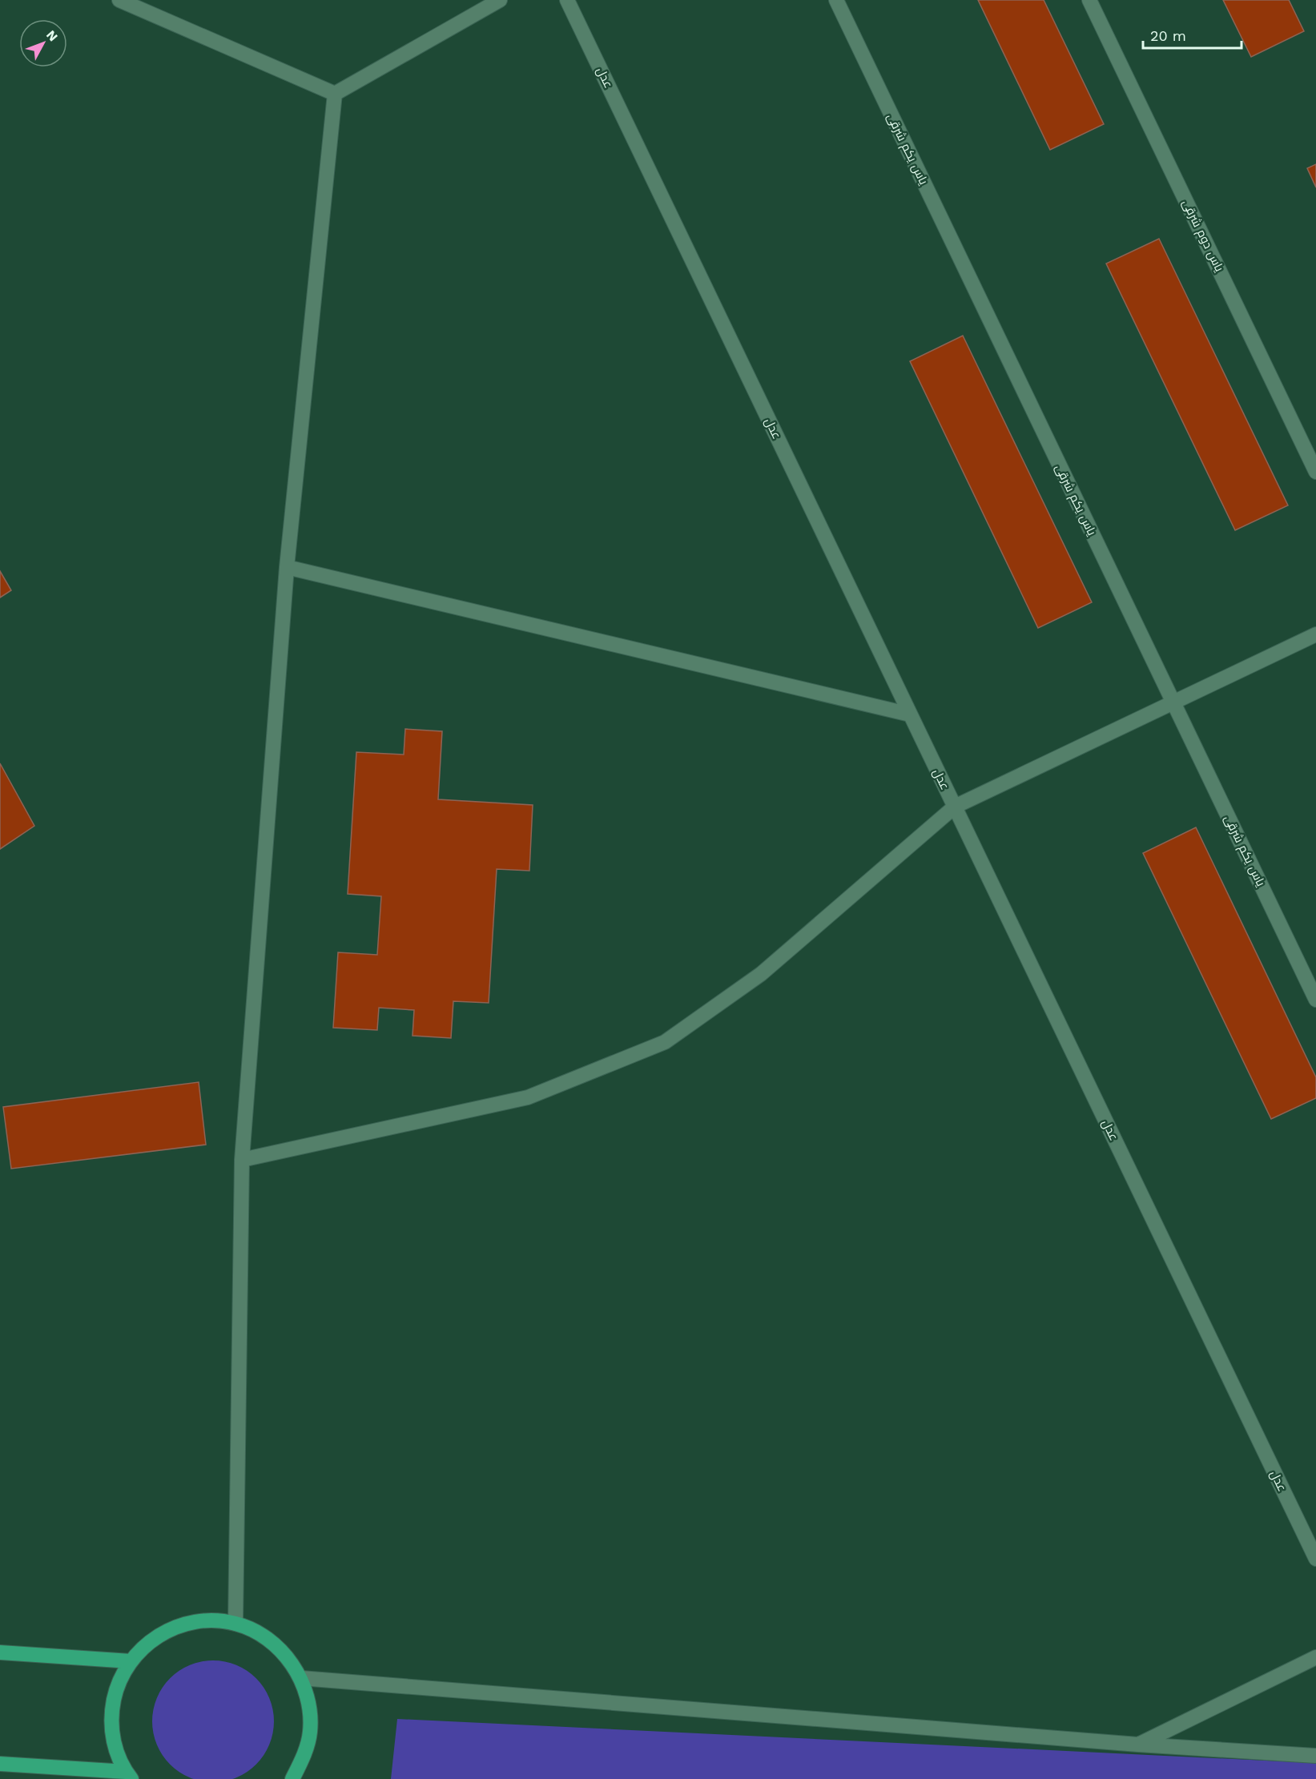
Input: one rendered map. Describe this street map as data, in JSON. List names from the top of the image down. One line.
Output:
{"streets":{"street":["عدل","یاس یکم شرقی","یاس دوم شرقی"]},"scale_bar":"20 m","north":"top right"}
